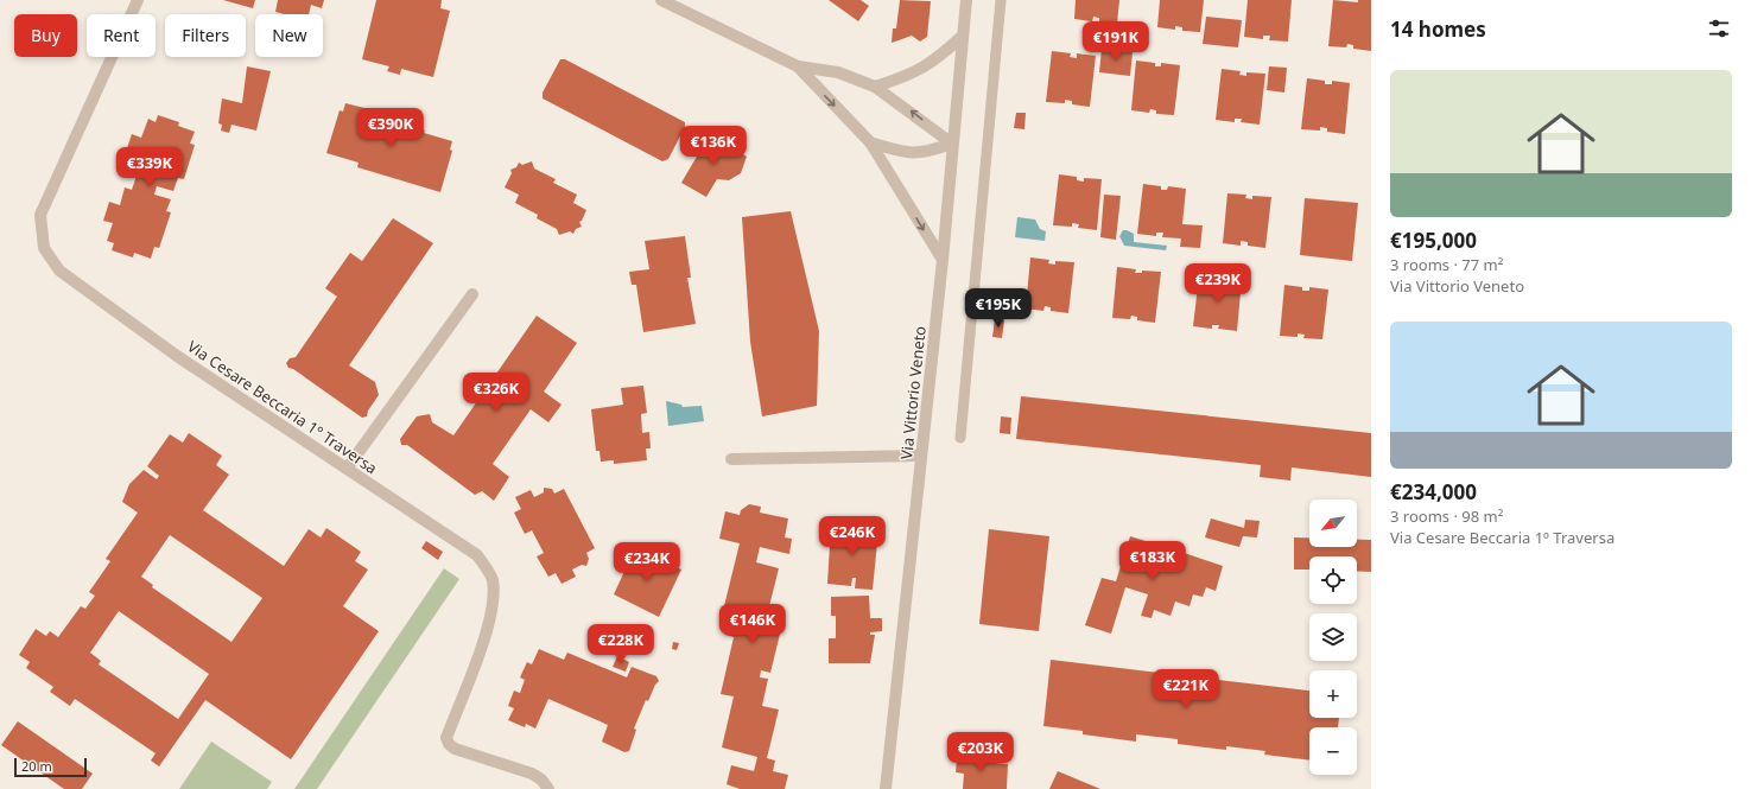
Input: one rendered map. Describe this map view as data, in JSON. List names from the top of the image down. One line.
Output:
{"streets":{"street":["Via Vittorio Veneto","Via Cesare Beccaria 1º Traversa"]},"scale_bar":"20 m","north":"bottom left","page":{"heading":"14 homes","chip":["Buy","Rent","Filters","New"],"price":["€191K","€390K","€136K","€339K","€239K","€195K","€326K","€246K","€183K","€234K","€146K","€228K","€221K","€203K"],"list":[{"name":"€195,000","note":"3 rooms · 77 m² · Via Vittorio Veneto"},{"name":"€234,000","note":"3 rooms · 98 m² · Via Cesare Beccaria 1º Traversa"}],"map_buttons":["+","−"],"scale":"20 m"}}
